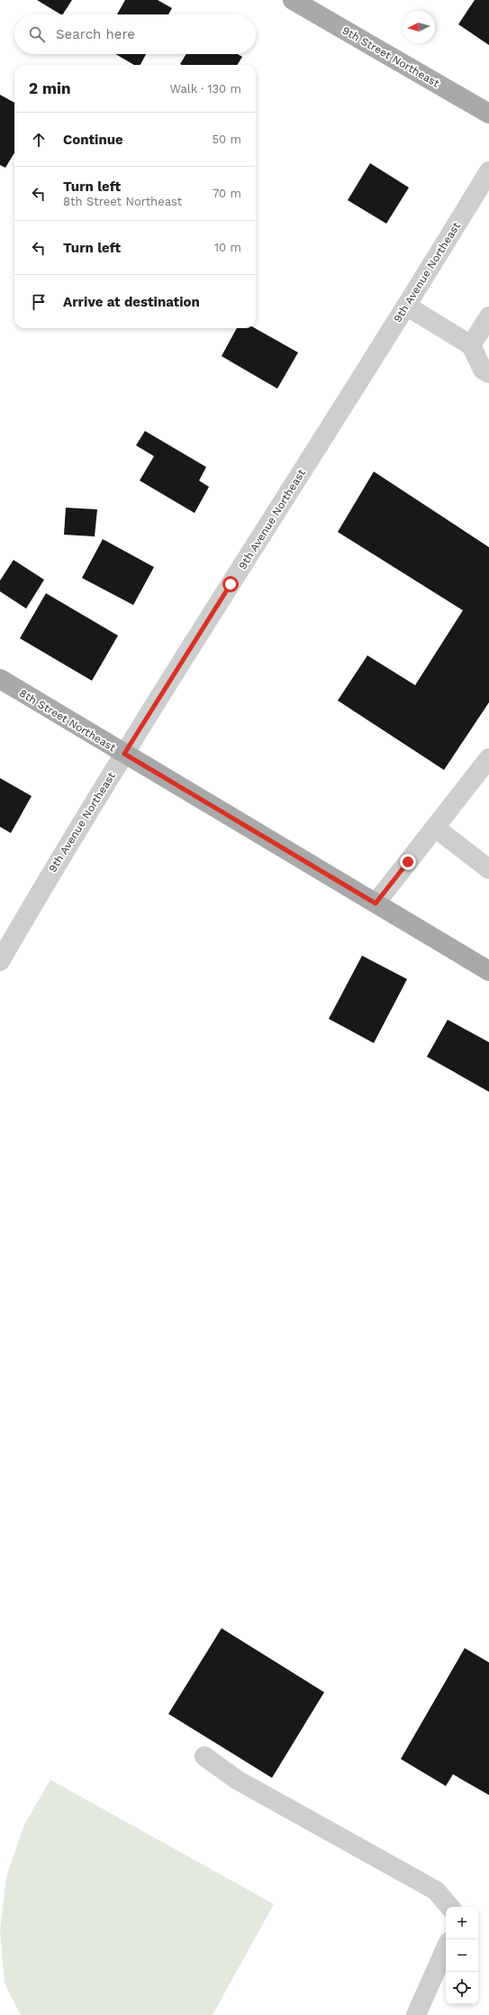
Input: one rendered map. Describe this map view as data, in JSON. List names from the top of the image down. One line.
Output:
{"streets":{"main road":["9th Street Northeast","8th Street Northeast"],"street":["9th Avenue Northeast"]},"crossings":[["9th Avenue Northeast","8th Street Northeast"]],"north":"left","page":{"search":"Search here","heading":["2 min","Walk · 130 m"],"list":[["Continue","50 m"],["Turn left","8th Street Northeast","70 m"],["Turn left","10 m"],"Arrive at destination"],"map_buttons":["+","−"]}}
